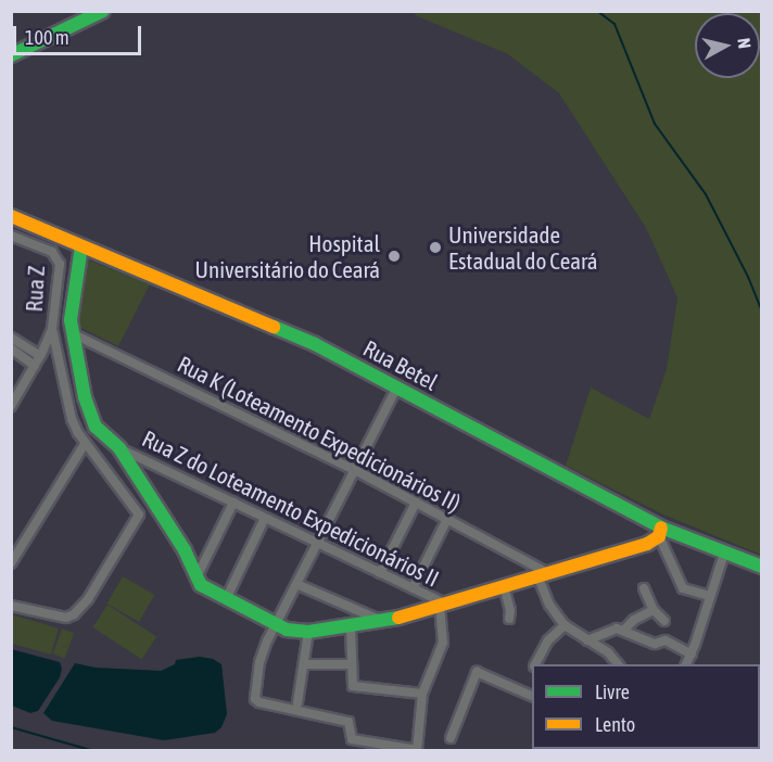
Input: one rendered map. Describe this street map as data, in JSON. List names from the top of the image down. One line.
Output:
{"streets":{"street":["Rua Z","Rua Betel","Rua K (Loteamento Expedicionários II)","Rua Z do Loteamento Expedicionários II"]},"places":["Universidade Estadual do Ceará","Hospital Universitário do Ceará"],"legend":["Livre","Lento"],"scale_bar":"100 m","north":"right"}
